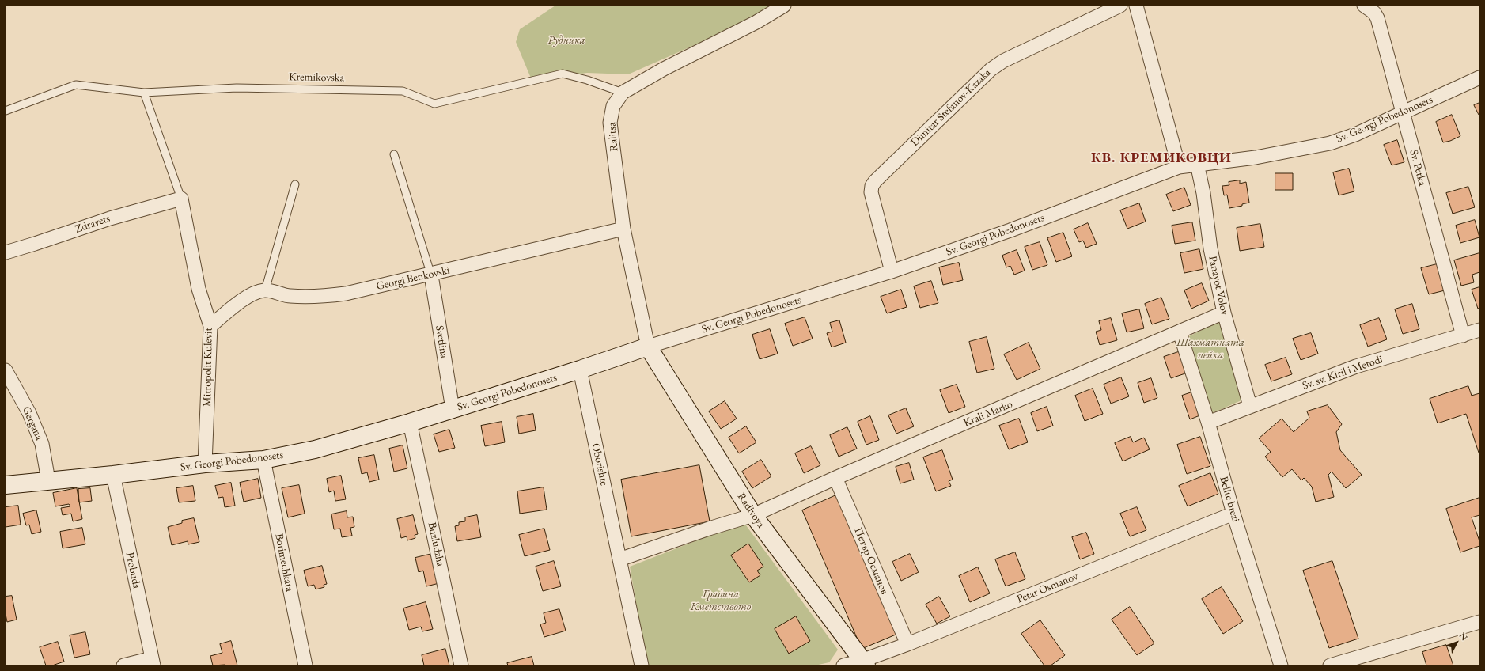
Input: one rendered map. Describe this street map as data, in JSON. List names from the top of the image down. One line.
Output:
{"streets":{"street":["Dimitar Stefanov-Kazaka","Sv. Georgi Pobedonosets","Ralitsa","Sv. Petka","Zdravets","Georgi Benkovski","Panayot Volov","Svetlina","Mitropolit Kulevit","Sv. sv. Kiril i Metodi","Krali Marko","Gergana","Oborishte","Belite brezi","Radivoya","Buzludzha","Петър Османов","Borimechkata","Probuda","Petar Osmanov"],"lane":["Kremikovska"]},"crossings":[["Kremikovska","Ralitsa"],["Dimitar Stefanov-Kazaka","Sv. Georgi Pobedonosets"],["Sv. Georgi Pobedonosets","Ralitsa"],["Sv. Georgi Pobedonosets","Sv. Petka"],["Sv. Georgi Pobedonosets","Panayot Volov"],["Sv. Georgi Pobedonosets","Svetlina"],["Sv. Georgi Pobedonosets","Mitropolit Kulevit"],["Sv. Georgi Pobedonosets","Gergana"],["Sv. Georgi Pobedonosets","Oborishte"],["Sv. Georgi Pobedonosets","Radivoya"],["Sv. Georgi Pobedonosets","Buzludzha"],["Sv. Georgi Pobedonosets","Borimechkata"],["Sv. Georgi Pobedonosets","Probuda"],["Ralitsa","Georgi Benkovski"],["Ralitsa","Radivoya"],["Sv. Petka","Sv. sv. Kiril i Metodi"],["Zdravets","Mitropolit Kulevit"],["Georgi Benkovski","Svetlina"],["Panayot Volov","Sv. sv. Kiril i Metodi"],["Panayot Volov","Krali Marko"],["Sv. sv. Kiril i Metodi","Belite brezi"],["Krali Marko","Belite brezi"],["Krali Marko","Radivoya"],["Krali Marko","Петър Османов"],["Belite brezi","Petar Osmanov"],["Radivoya","Petar Osmanov"],["Петър Османов","Petar Osmanov"]],"districts":["КВ. КРЕМИКОВЦИ"],"parks":["Рудника","Шахматната пейка","Градина Кметството"],"north":"top right"}
